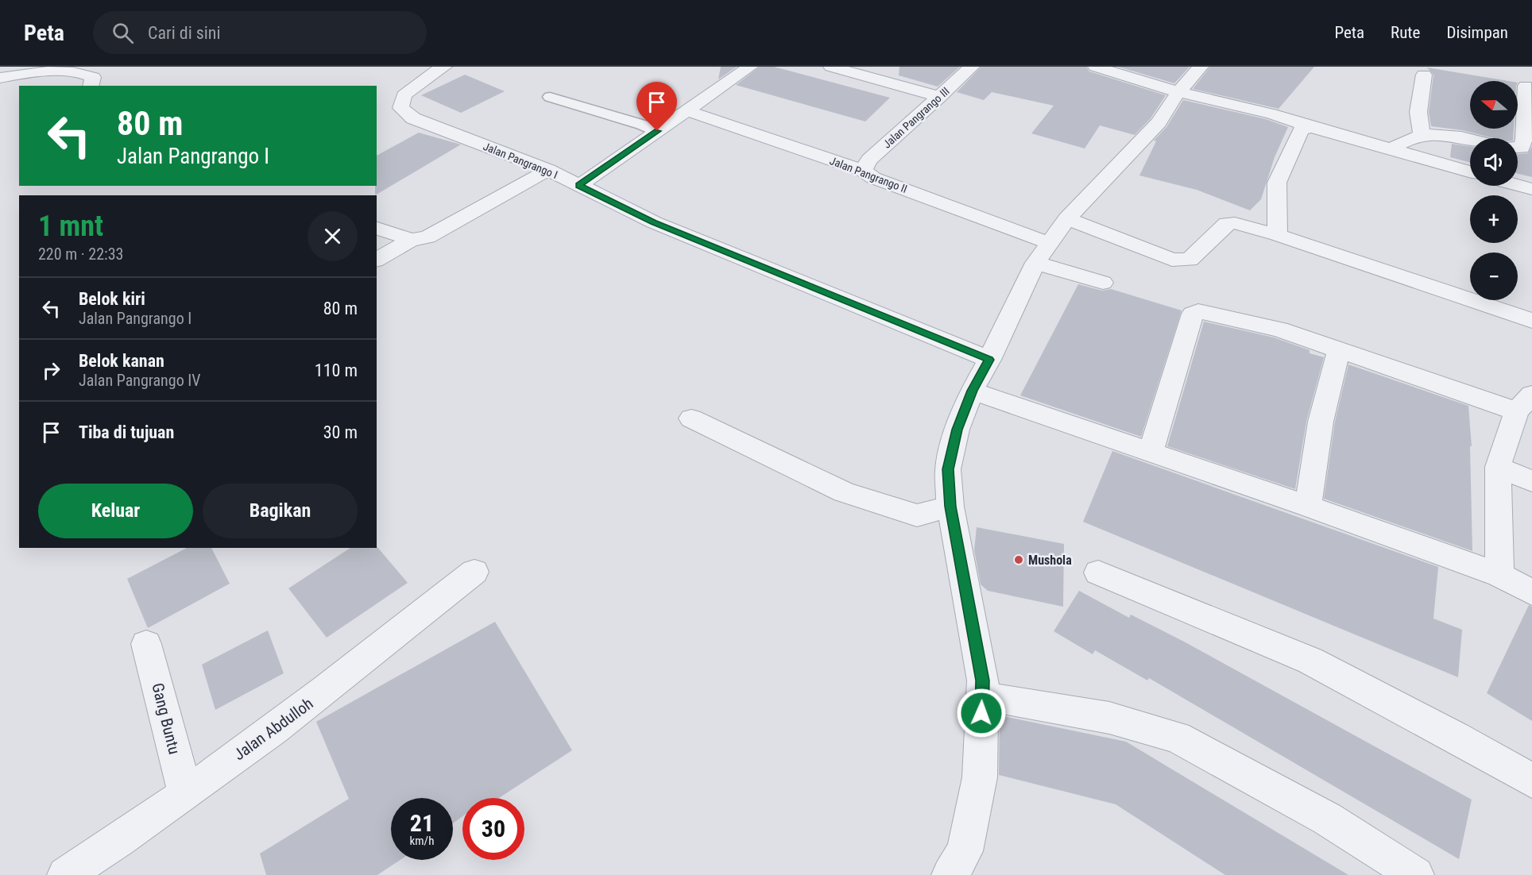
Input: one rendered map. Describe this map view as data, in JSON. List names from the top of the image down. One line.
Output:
{"streets":{"street":["Jalan Pangrango III","Jalan Pangrango I","Jalan Pangrango II","Gang Buntu","Jalan Abdulloh"]},"crossings":[["Jalan Pangrango III","Jalan Pangrango II"],["Gang Buntu","Jalan Abdulloh"]],"places":["Mushola"],"north":"left","page":{"header":"Peta","search":"Cari di sini","nav":["Peta","Rute","Disimpan"],"map_buttons":["+","−"],"turn":["80 m","Jalan Pangrango I"],"heading":["1 mnt","220 m · 22:33"],"list":[{"name":"Belok kiri","note":"Jalan Pangrango I","value":"80 m"},{"name":"Belok kanan","note":"Jalan Pangrango IV","value":"110 m"},{"name":"Tiba di tujuan","value":"30 m"}],"buttons":["Keluar","Bagikan"],"speed":"21 km/h","limit":"30"}}
